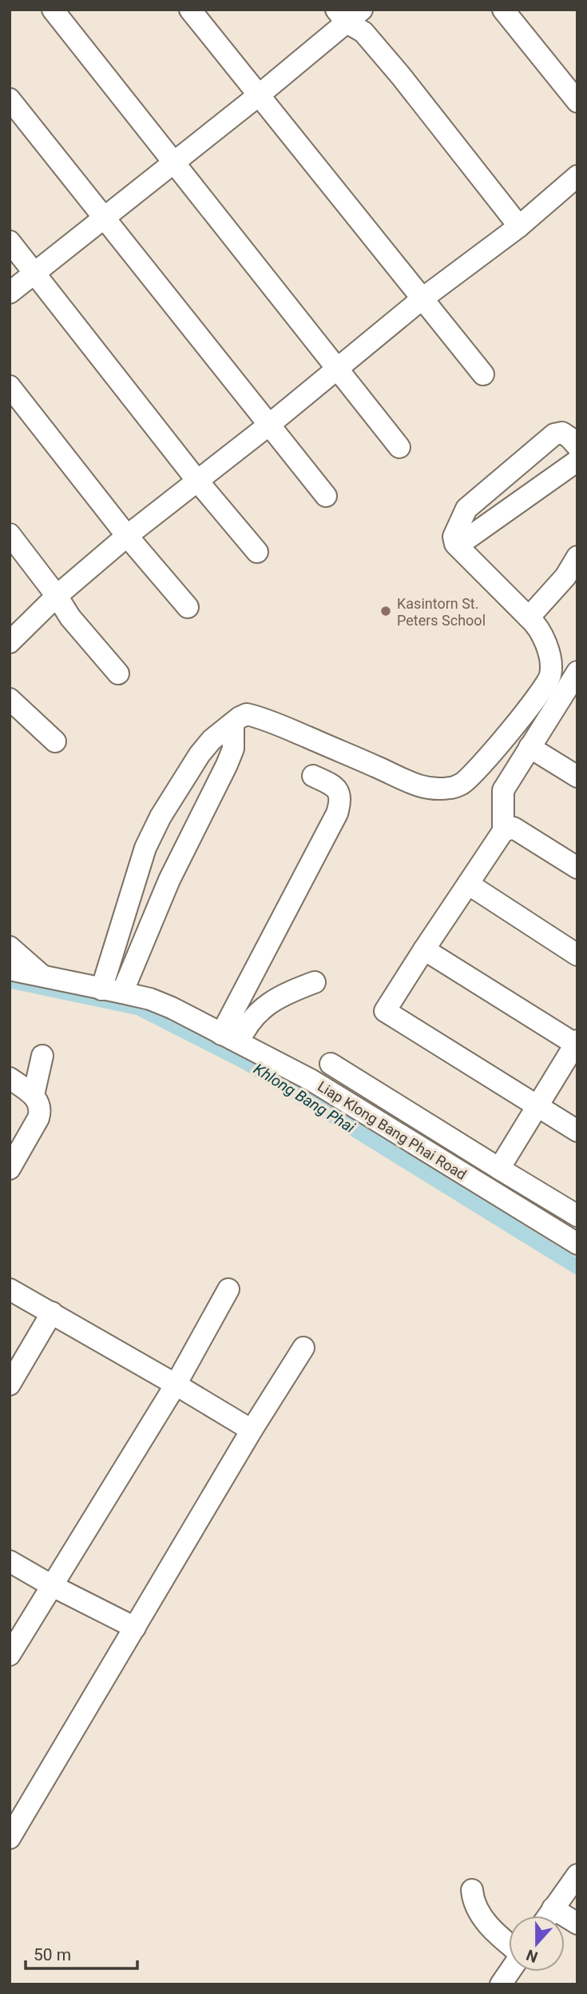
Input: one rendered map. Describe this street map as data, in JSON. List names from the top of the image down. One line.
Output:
{"streets":{"street":["Liap Klong Bang Phai Road"]},"water":["Khlong Bang Phai"],"places":["Kasintorn St. Peters School"],"scale_bar":"50 m","north":"bottom"}
